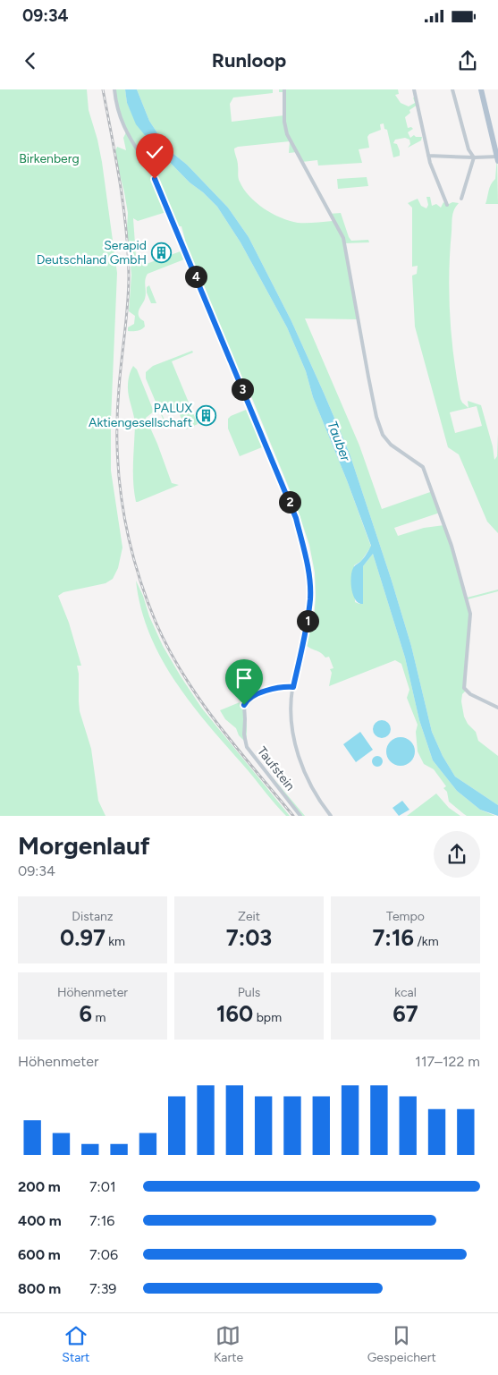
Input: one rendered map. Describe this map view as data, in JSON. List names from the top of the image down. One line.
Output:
{"streets":{"street":["Taufstein"]},"water":["Tauber"],"parks":["Birkenberg"],"places":{"building":["Serapid Deutschland GmbH","PALUX Aktiengesellschaft"]},"page":{"status":"09:34","header":"Runloop","pins":["4","3","2","1"],"heading":["Morgenlauf","09:34"],"stats":[["Distanz","0.97 km"],["Zeit","7:03"],["Tempo","7:16 /km"],["Höhenmeter","6 m"],["Puls","160 bpm"],["kcal","67"]],"chart":["Höhenmeter","117–122 m"],"list":[{"name":"200 m","note":"7:01"},{"name":"400 m","note":"7:16"},{"name":"600 m","note":"7:06"},{"name":"800 m","note":"7:39"}],"tabs":["Start","Karte","Gespeichert"]}}
